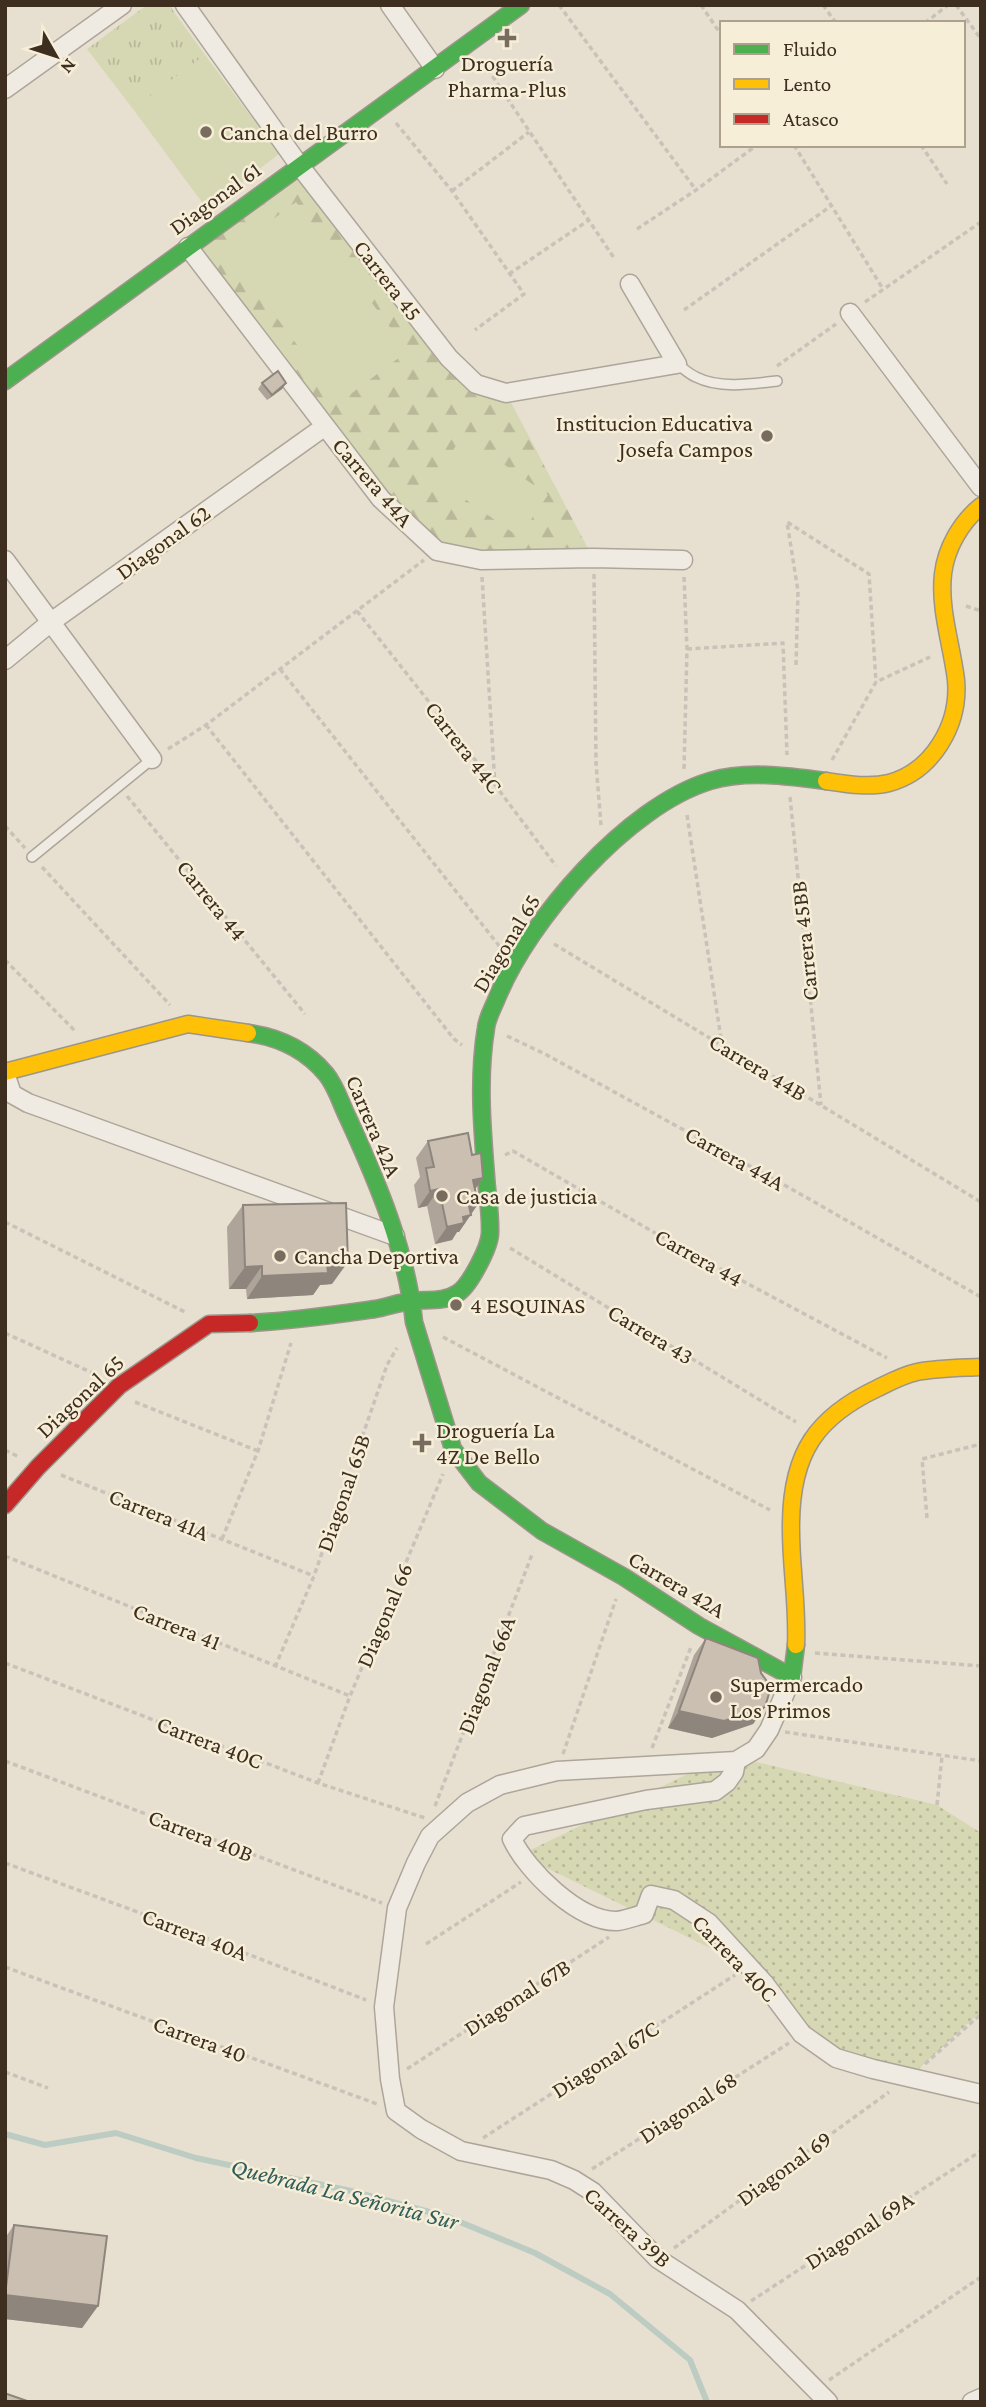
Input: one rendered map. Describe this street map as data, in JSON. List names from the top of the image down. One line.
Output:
{"streets":{"street":["Diagonal 61","Carrera 45","Carrera 44A","Diagonal 62","Diagonal 65","Carrera 42A","Carrera 40C","Carrera 39B"],"path":["Carrera 44C","Carrera 44","Carrera 45BB","Carrera 44B","Carrera 43","Diagonal 65B","Carrera 41A","Diagonal 66","Carrera 41","Diagonal 66A","Carrera 40B","Carrera 40A","Diagonal 67B","Carrera 40","Diagonal 67C","Diagonal 68","Diagonal 69","Diagonal 69A"]},"crossings":[["Diagonal 61","Carrera 45"],["Diagonal 61","Carrera 44A"],["Carrera 44A","Diagonal 62"],["Carrera 44A","Diagonal 65"],["Carrera 44C","Diagonal 65"],["Carrera 44","Diagonal 65"],["Carrera 44","Carrera 40C"],["Carrera 45BB","Diagonal 65"],["Carrera 45BB","Carrera 44B"],["Diagonal 65","Carrera 44B"],["Diagonal 65","Carrera 42A"],["Diagonal 65","Carrera 43"],["Diagonal 65","Carrera 41A"],["Carrera 42A","Diagonal 65B"],["Carrera 42A","Diagonal 66"],["Carrera 42A","Diagonal 66A"],["Carrera 42A","Carrera 40C"],["Carrera 43","Carrera 40C"],["Diagonal 65B","Carrera 41A"],["Diagonal 65B","Carrera 41"],["Diagonal 66","Carrera 41"],["Diagonal 66","Carrera 40C"],["Diagonal 66A","Carrera 40C"],["Carrera 40C","Diagonal 67C"],["Carrera 40C","Diagonal 68"],["Carrera 40C","Diagonal 69"],["Carrera 40","Carrera 39B"],["Diagonal 67C","Carrera 39B"],["Diagonal 68","Carrera 39B"],["Diagonal 69","Carrera 39B"],["Carrera 39B","Diagonal 69A"]],"water":["Quebrada La Señorita Sur"],"places":{"health":["Droguería Pharma-Plus","Droguería La 4Z De Bello"],"other":["Cancha del Burro","Institucion Educativa Josefa Campos","Casa de justicia","Cancha Deportiva","4 ESQUINAS","Supermercado Los Primos"]},"legend":["Fluido","Lento","Atasco"],"north":"bottom right"}
